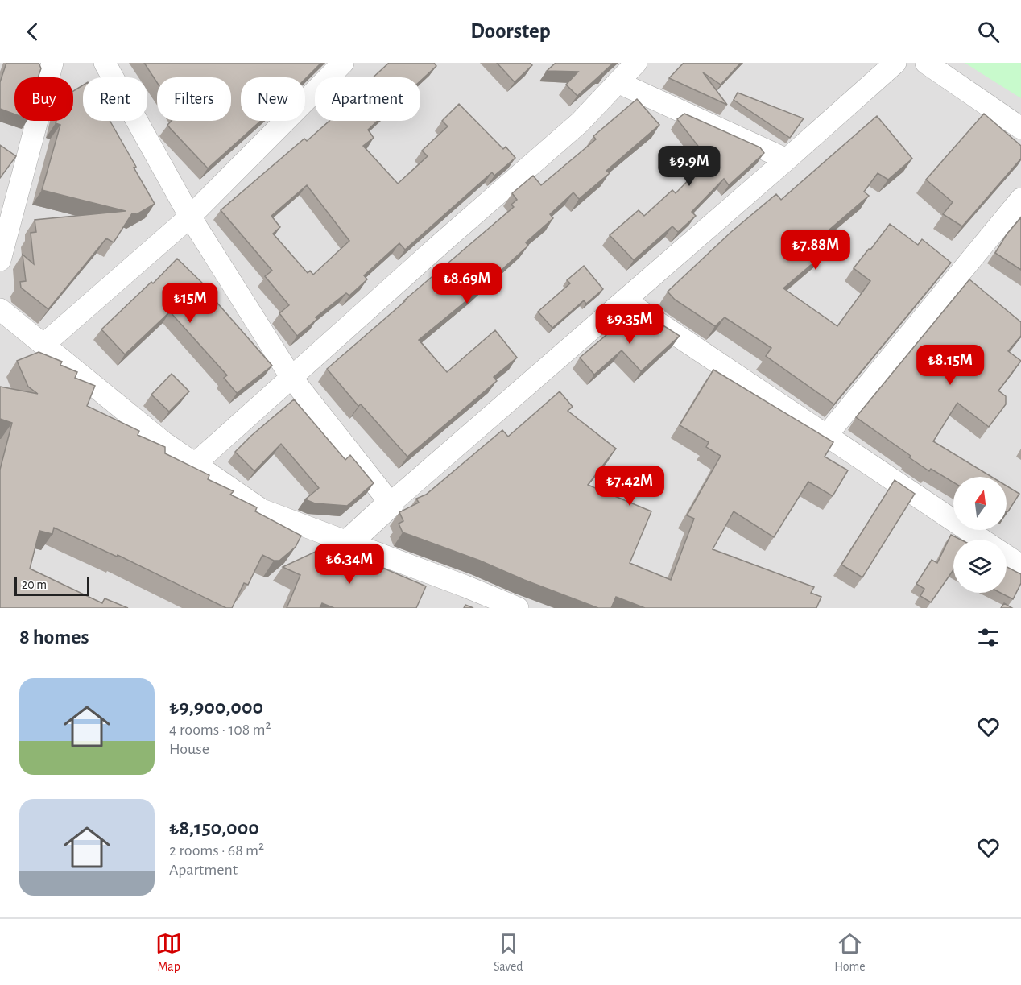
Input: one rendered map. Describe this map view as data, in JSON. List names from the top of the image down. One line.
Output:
{"scale_bar":"20 m","north":"top","page":{"header":"Doorstep","chip":["Buy","Rent","Filters","New","Apartment"],"price":["₺9.9M","₺7.88M","₺8.69M","₺15M","₺9.35M","₺8.15M","₺7.42M","₺6.34M"],"scale":"20 m","heading":"8 homes","list":[{"name":"₺9,900,000","note":"4 rooms · 108 m² · House"},{"name":"₺8,150,000","note":"2 rooms · 68 m² · Apartment"}],"tabs":["Map","Saved","Home"]}}
